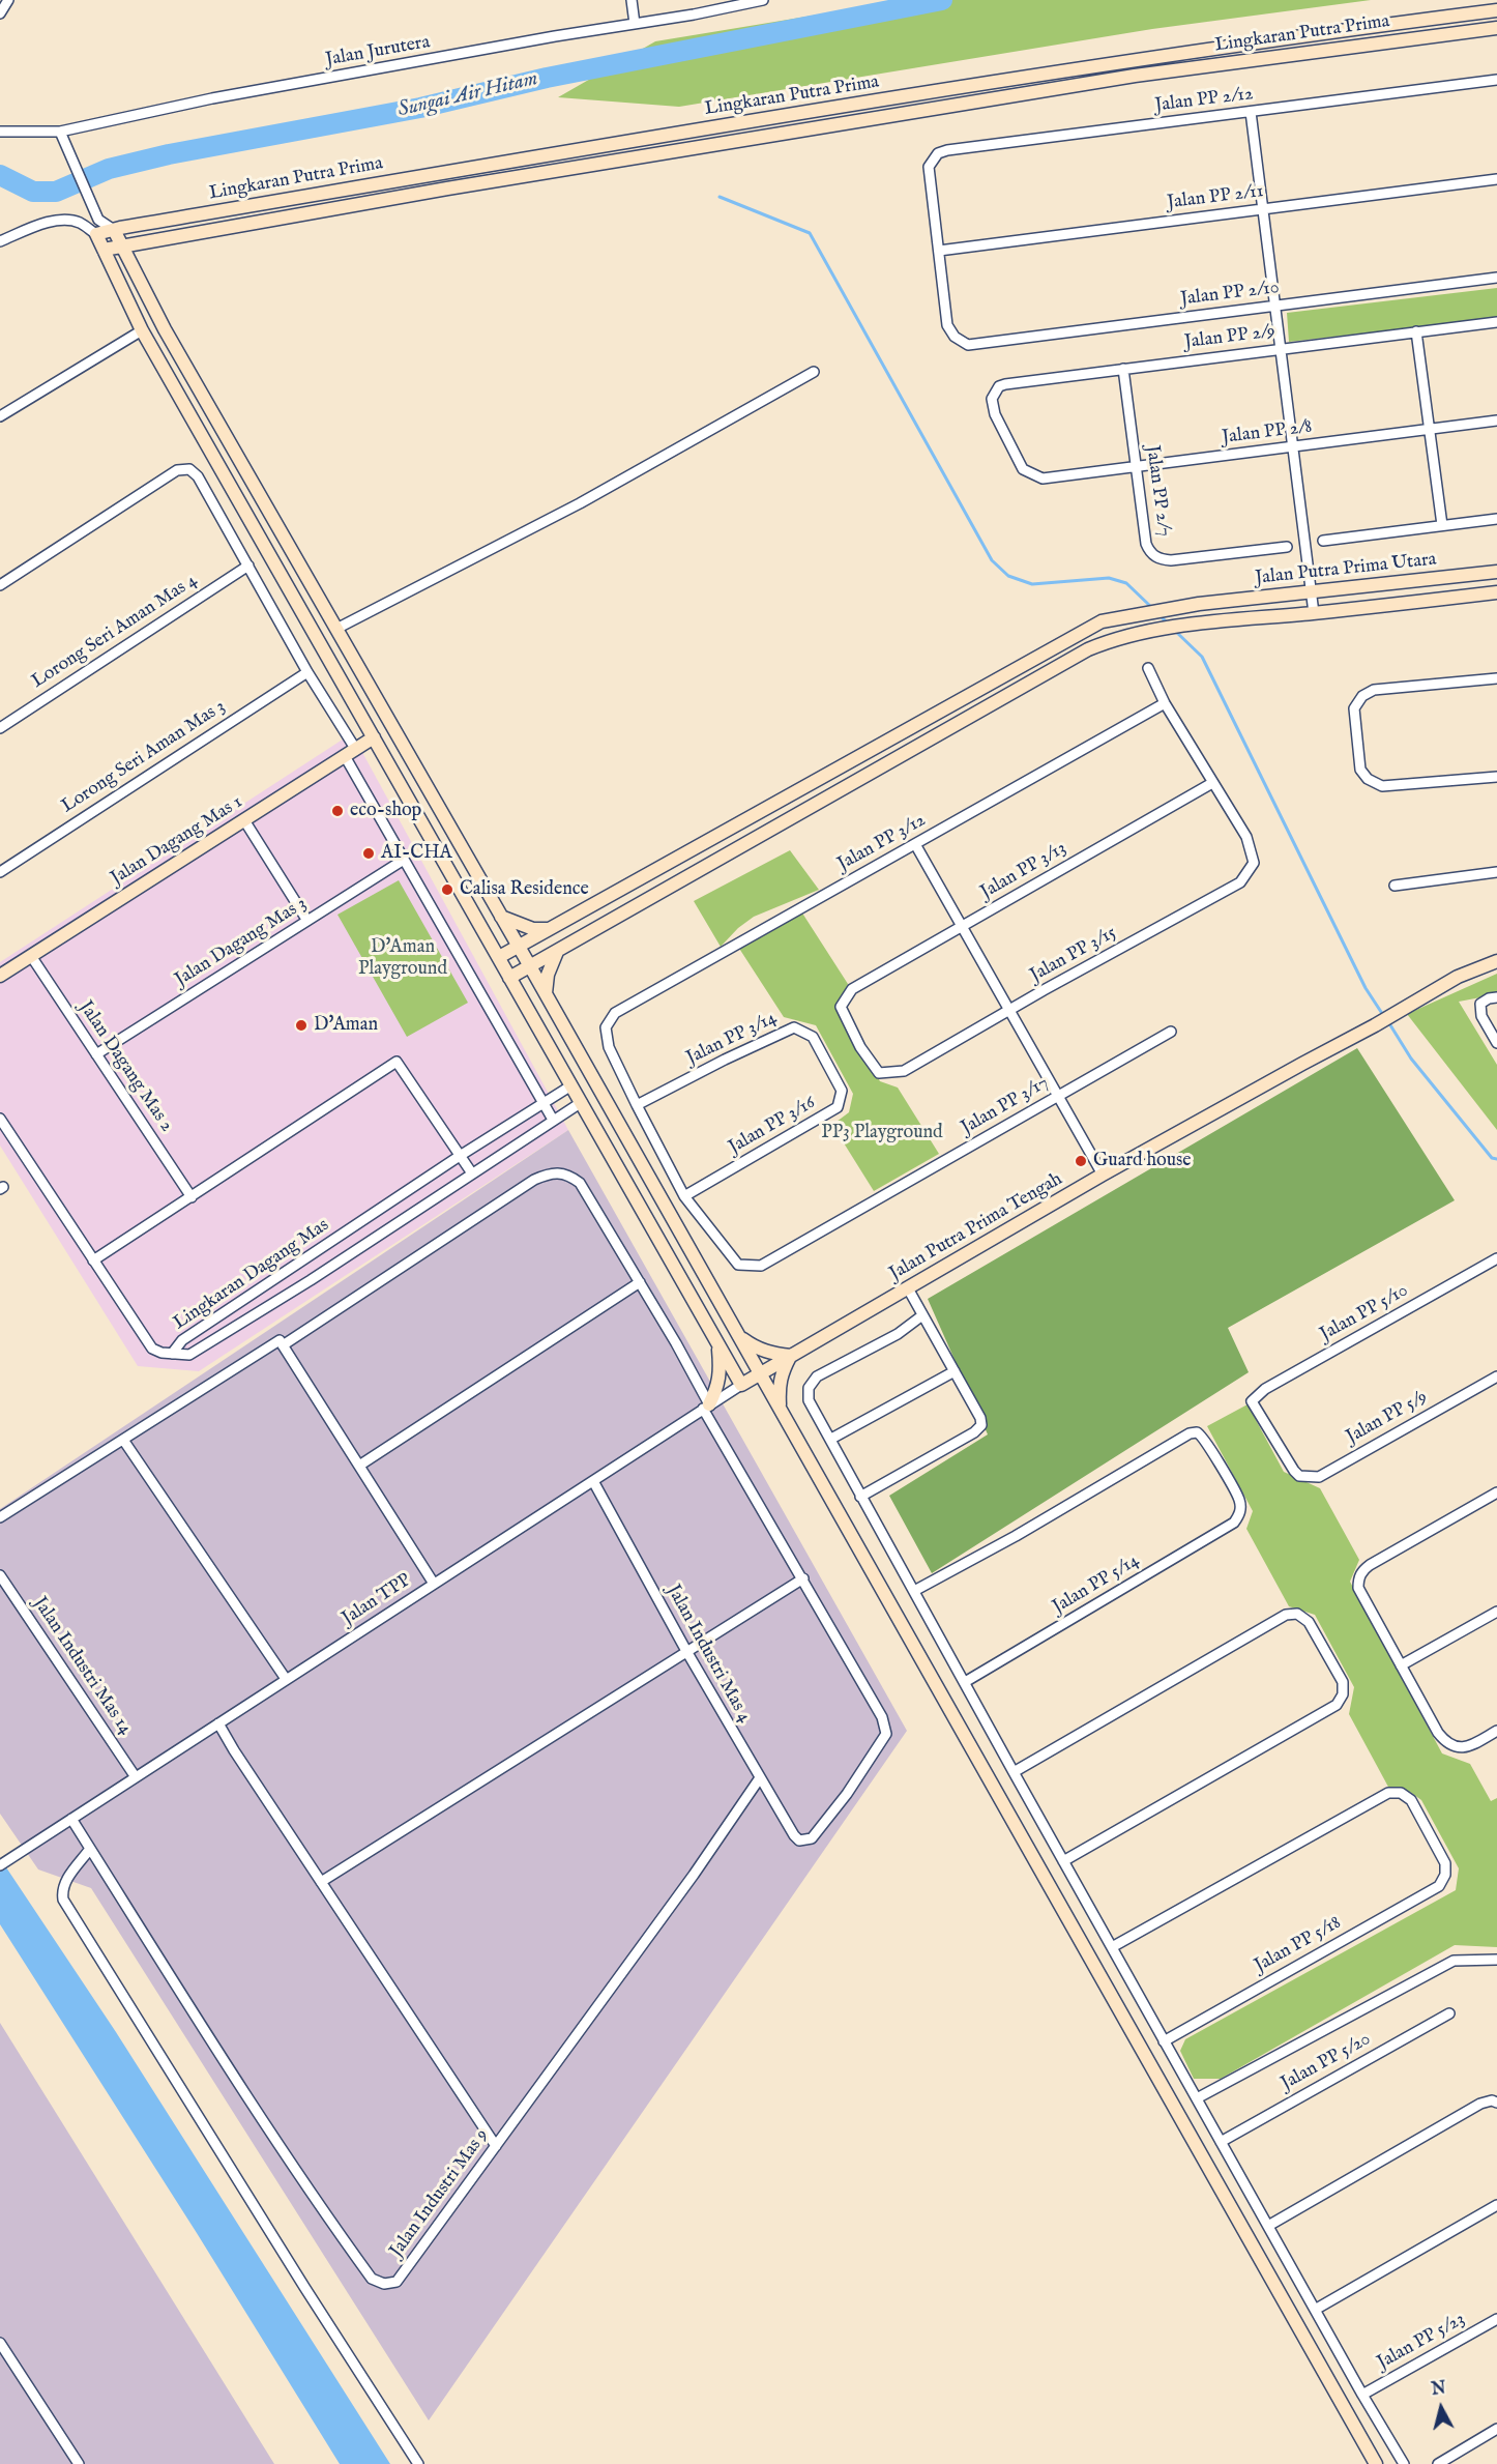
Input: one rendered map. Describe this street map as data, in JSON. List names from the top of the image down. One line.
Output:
{"streets":{"main road":["Lingkaran Putra Prima","Jalan Putra Prima Utara","Jalan Dagang Mas 1","Jalan Putra Prima Tengah"],"street":["Jalan Jurutera","Jalan PP 2/12","Jalan PP 2/11","Jalan PP 2/10","Jalan PP 2/9","Jalan PP 2/8","Jalan PP 2/7","Lorong Seri Aman Mas 4","Lorong Seri Aman Mas 3","Jalan PP 3/12","Jalan PP 3/13","Jalan Dagang Mas 3","Jalan PP 3/15","Jalan PP 3/14","Jalan Dagang Mas 2","Jalan PP 3/17","Jalan PP 3/16","Lingkaran Dagang Mas","Jalan PP 5/10","Jalan PP 5/9","Jalan PP 5/14","Jalan TPP","Jalan Industri Mas 4","Jalan Industri Mas 14","Jalan PP 5/18","Jalan PP 5/20","Jalan Industri Mas 9","Jalan PP 5/23"]},"crossings":[["Jalan PP 2/12","Jalan PP 2/11"],["Jalan PP 2/12","Jalan PP 2/10"],["Jalan PP 2/11","Jalan PP 2/10"],["Jalan PP 2/9","Jalan PP 2/8"],["Jalan PP 2/9","Jalan PP 2/7"],["Jalan PP 2/8","Jalan PP 2/7"],["Jalan Dagang Mas 1","Jalan Dagang Mas 2"],["Jalan PP 3/12","Jalan PP 3/14"],["Jalan PP 3/13","Jalan PP 3/15"],["Jalan Dagang Mas 3","Jalan Dagang Mas 2"],["Jalan PP 3/14","Jalan PP 3/16"],["Jalan PP 3/17","Jalan PP 3/16"],["Jalan Putra Prima Tengah","Jalan TPP"],["Jalan PP 5/10","Jalan PP 5/9"],["Jalan TPP","Jalan Industri Mas 4"],["Jalan TPP","Jalan Industri Mas 14"],["Jalan TPP","Jalan Industri Mas 9"],["Jalan Industri Mas 4","Jalan Industri Mas 9"]],"water":["Sungai Air Hitam"],"parks":["D'Aman Playground","PP3 Playground"],"places":["eco-shop","AI-CHA","Calisa Residence","D'Aman","Guard house"],"north":"top"}
